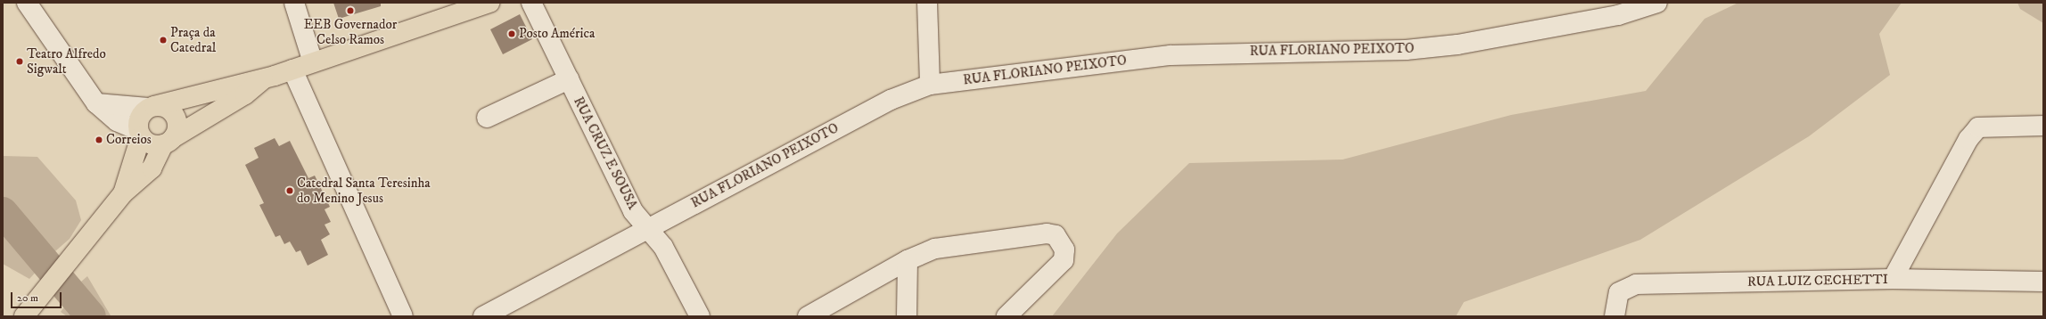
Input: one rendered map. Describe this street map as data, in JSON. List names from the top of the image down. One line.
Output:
{"streets":{"street":["RUA FLORIANO PEIXOTO","RUA CRUZ E SOUSA","RUA LUIZ CECHETTI"]},"crossings":[["RUA FLORIANO PEIXOTO","RUA CRUZ E SOUSA"]],"places":["EEB Governador Celso Ramos","Posto América","Praça da Catedral","Teatro Alfredo Sigwalt","Correios","Catedral Santa Teresinha do Menino Jesus"],"scale_bar":"20 m"}
